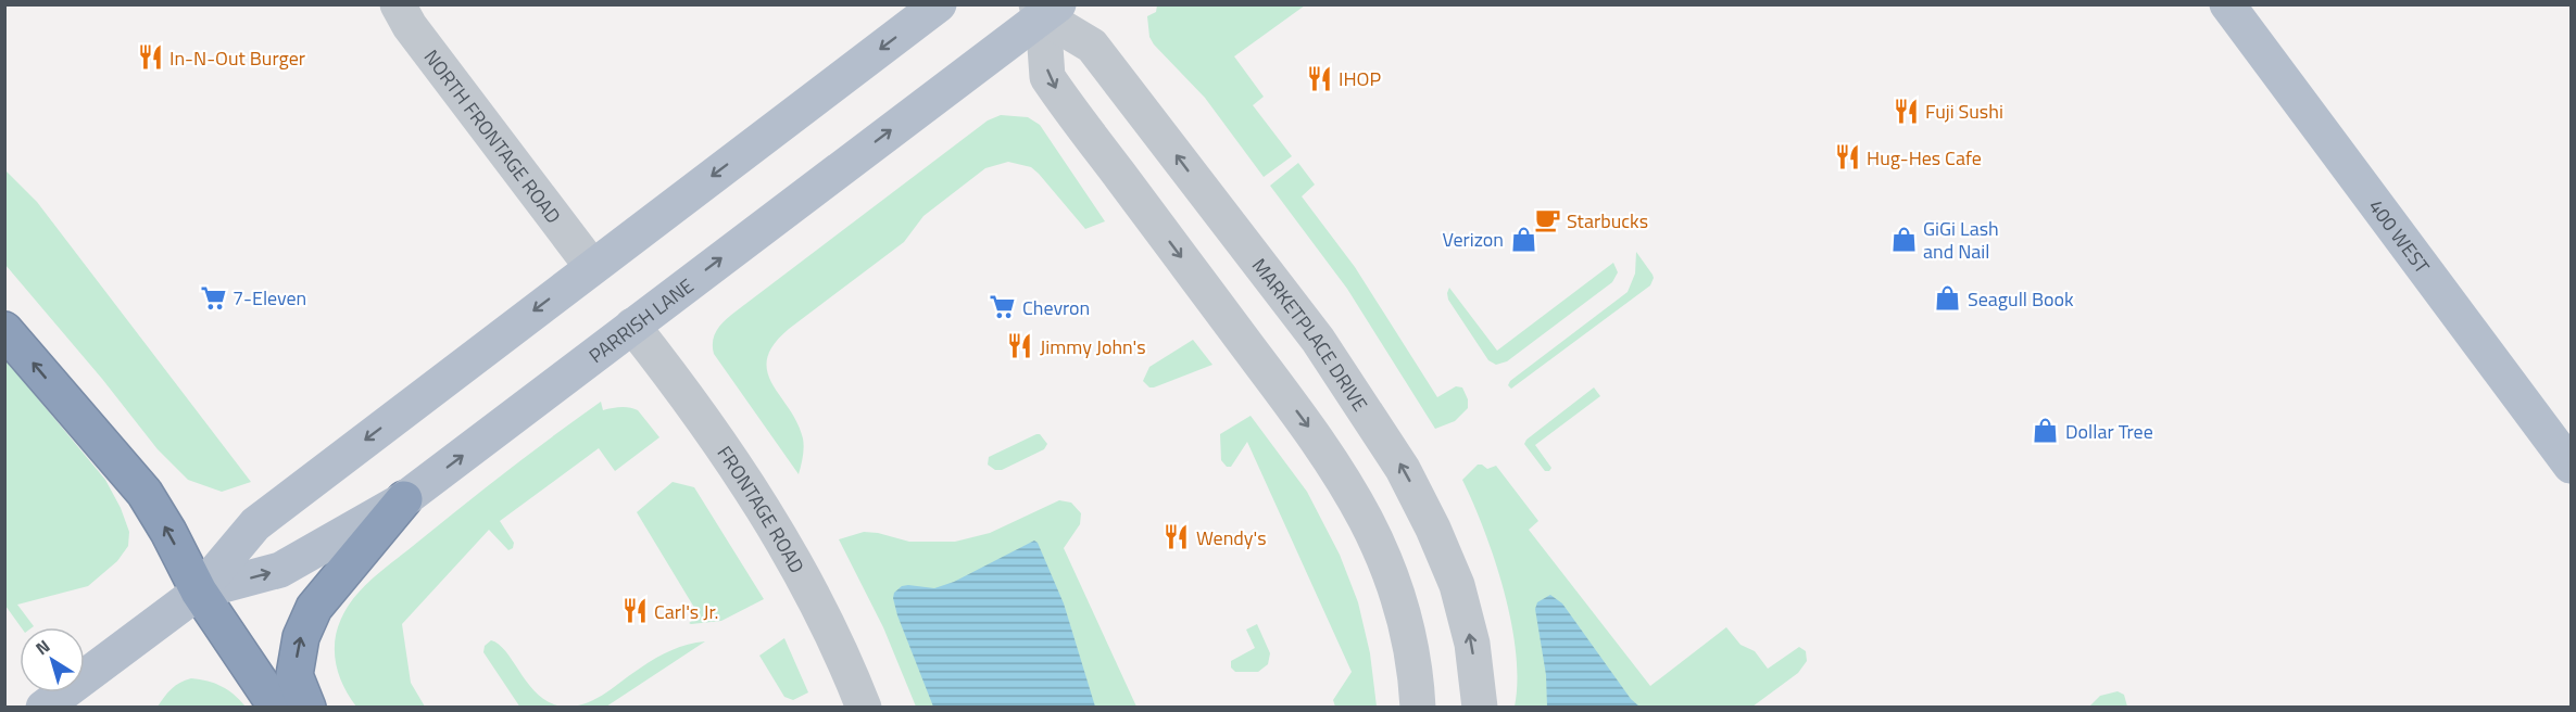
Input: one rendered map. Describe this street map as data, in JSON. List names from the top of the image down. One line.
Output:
{"streets":{"main road":["400 WEST","PARRISH LANE"],"street":["NORTH FRONTAGE ROAD","MARKETPLACE DRIVE","FRONTAGE ROAD"]},"crossings":[["NORTH FRONTAGE ROAD","PARRISH LANE"],["PARRISH LANE","MARKETPLACE DRIVE"],["PARRISH LANE","FRONTAGE ROAD"]],"places":{"restaurant":["In-N-Out Burger","IHOP","Fuji Sushi","Hug-Hes Cafe","Jimmy John's","Wendy's","Carl's Jr."],"cafe":["Starbucks"],"shop":["Verizon","GiGi Lash and Nail","Seagull Book","Dollar Tree"],"supermarket":["7-Eleven","Chevron"]},"north":"top left"}
